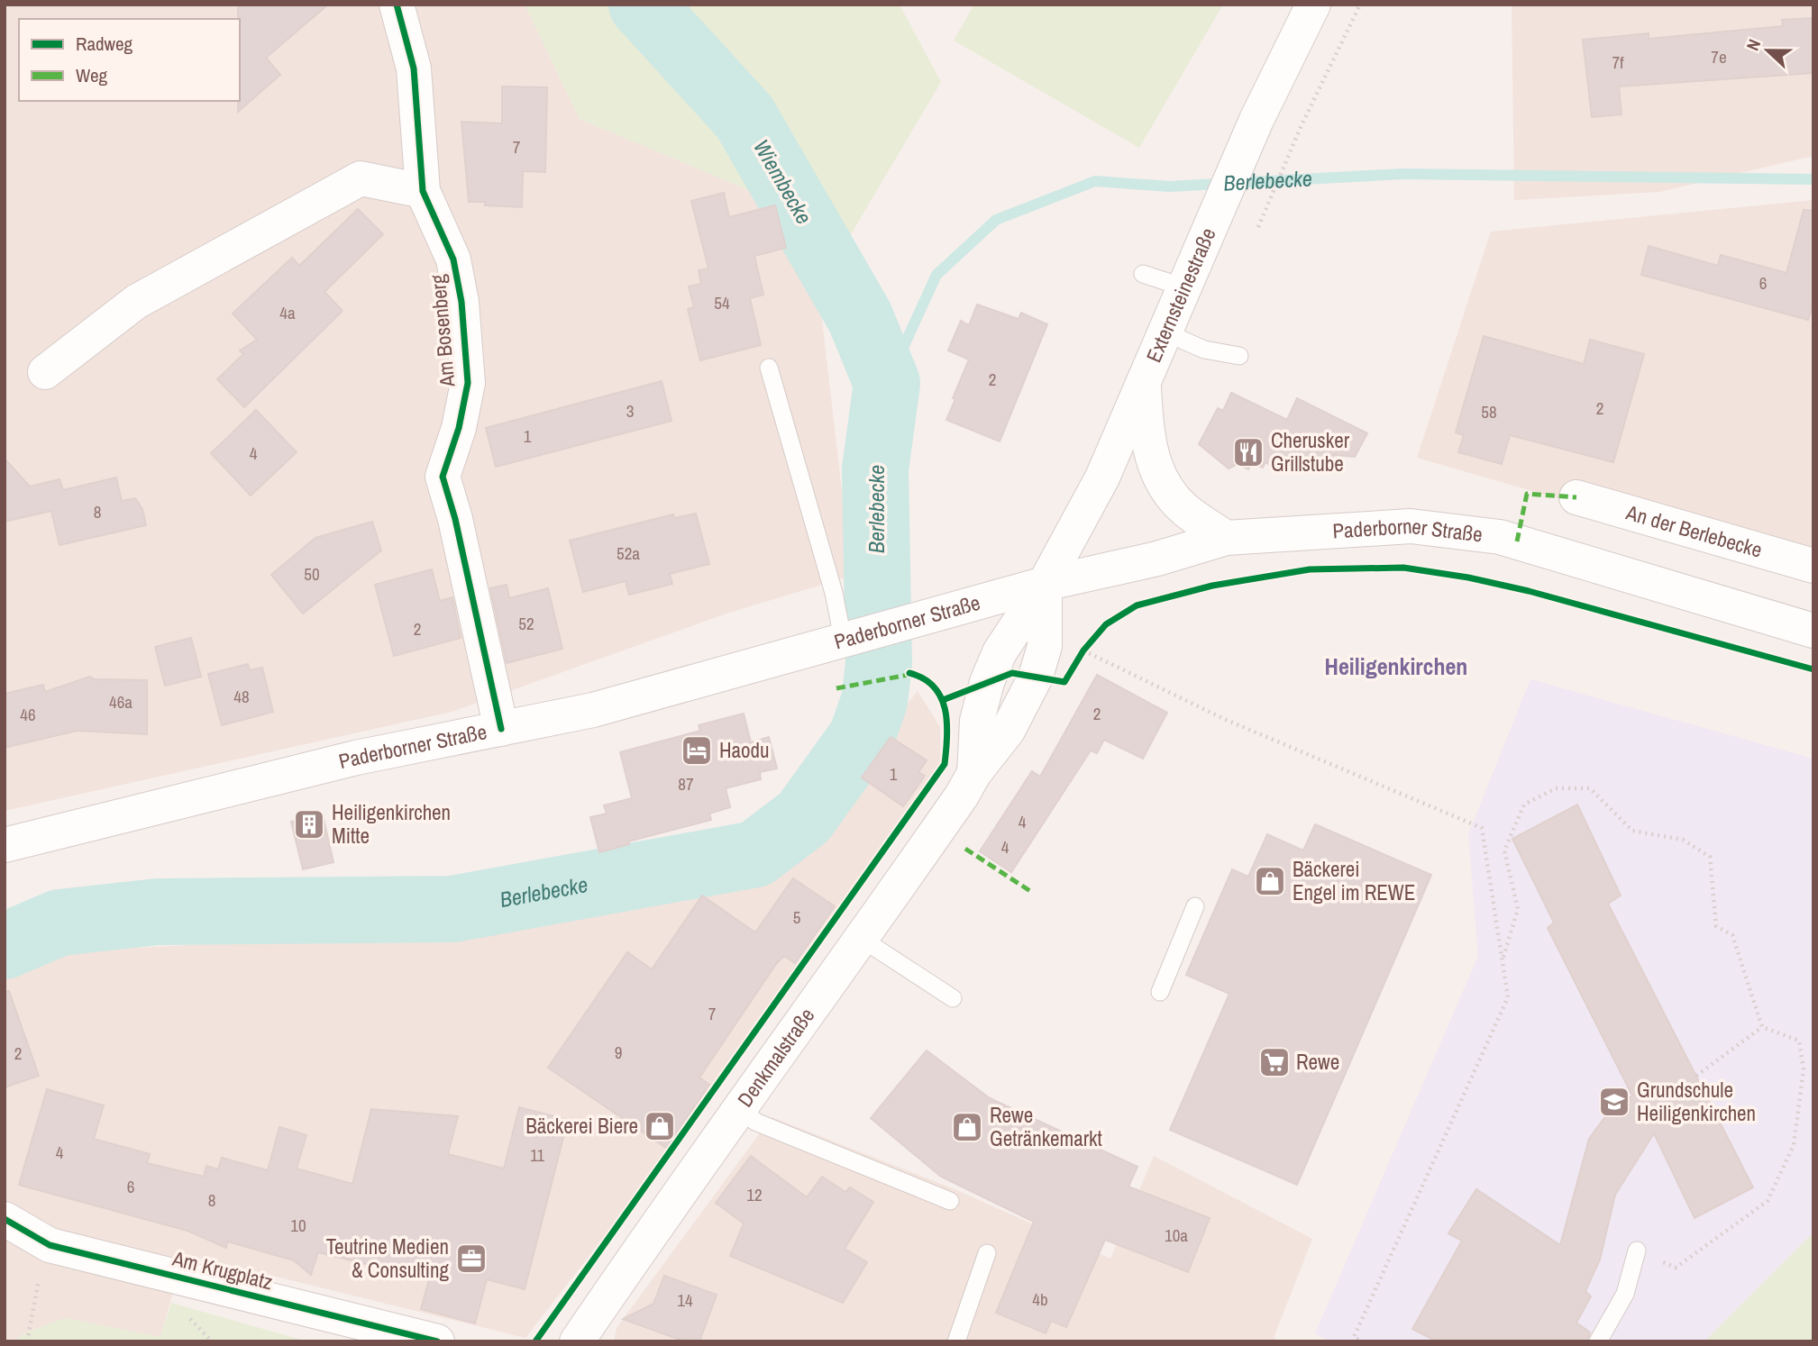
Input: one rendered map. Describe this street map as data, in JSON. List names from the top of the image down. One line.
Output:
{"streets":{"main road":["Externsteinestraße","Am Bosenberg","An der Berlebecke","Paderborner Straße","Denkmalstraße","Am Krugplatz"]},"crossings":[["Externsteinestraße","Paderborner Straße"],["Externsteinestraße","Denkmalstraße"],["Am Bosenberg","Paderborner Straße"],["Paderborner Straße","Denkmalstraße"]],"districts":["Heiligenkirchen"],"water":["Berlebecke","Wiembecke"],"places":{"restaurant":["Cherusker Grillstube"],"hotel":["Haodu"],"building":["Heiligenkirchen Mitte"],"shop":["Bäckerei Engel im REWE","Bäckerei Biere","Rewe Getränkemarkt"],"supermarket":["Rewe"],"school or university":["Grundschule Heiligenkirchen"],"office":["Teutrine Medien & Consulting"]},"house_numbers":["7e","7f","7","6","54","4a","2","2","3","58","1","4","8","52a","50","52","2","48","46a","2","46","1","87","4","4","5","7","9","2","4","11","6","12","8","10","10a","4b","14"],"legend":["Radweg","Weg"],"north":"left"}
